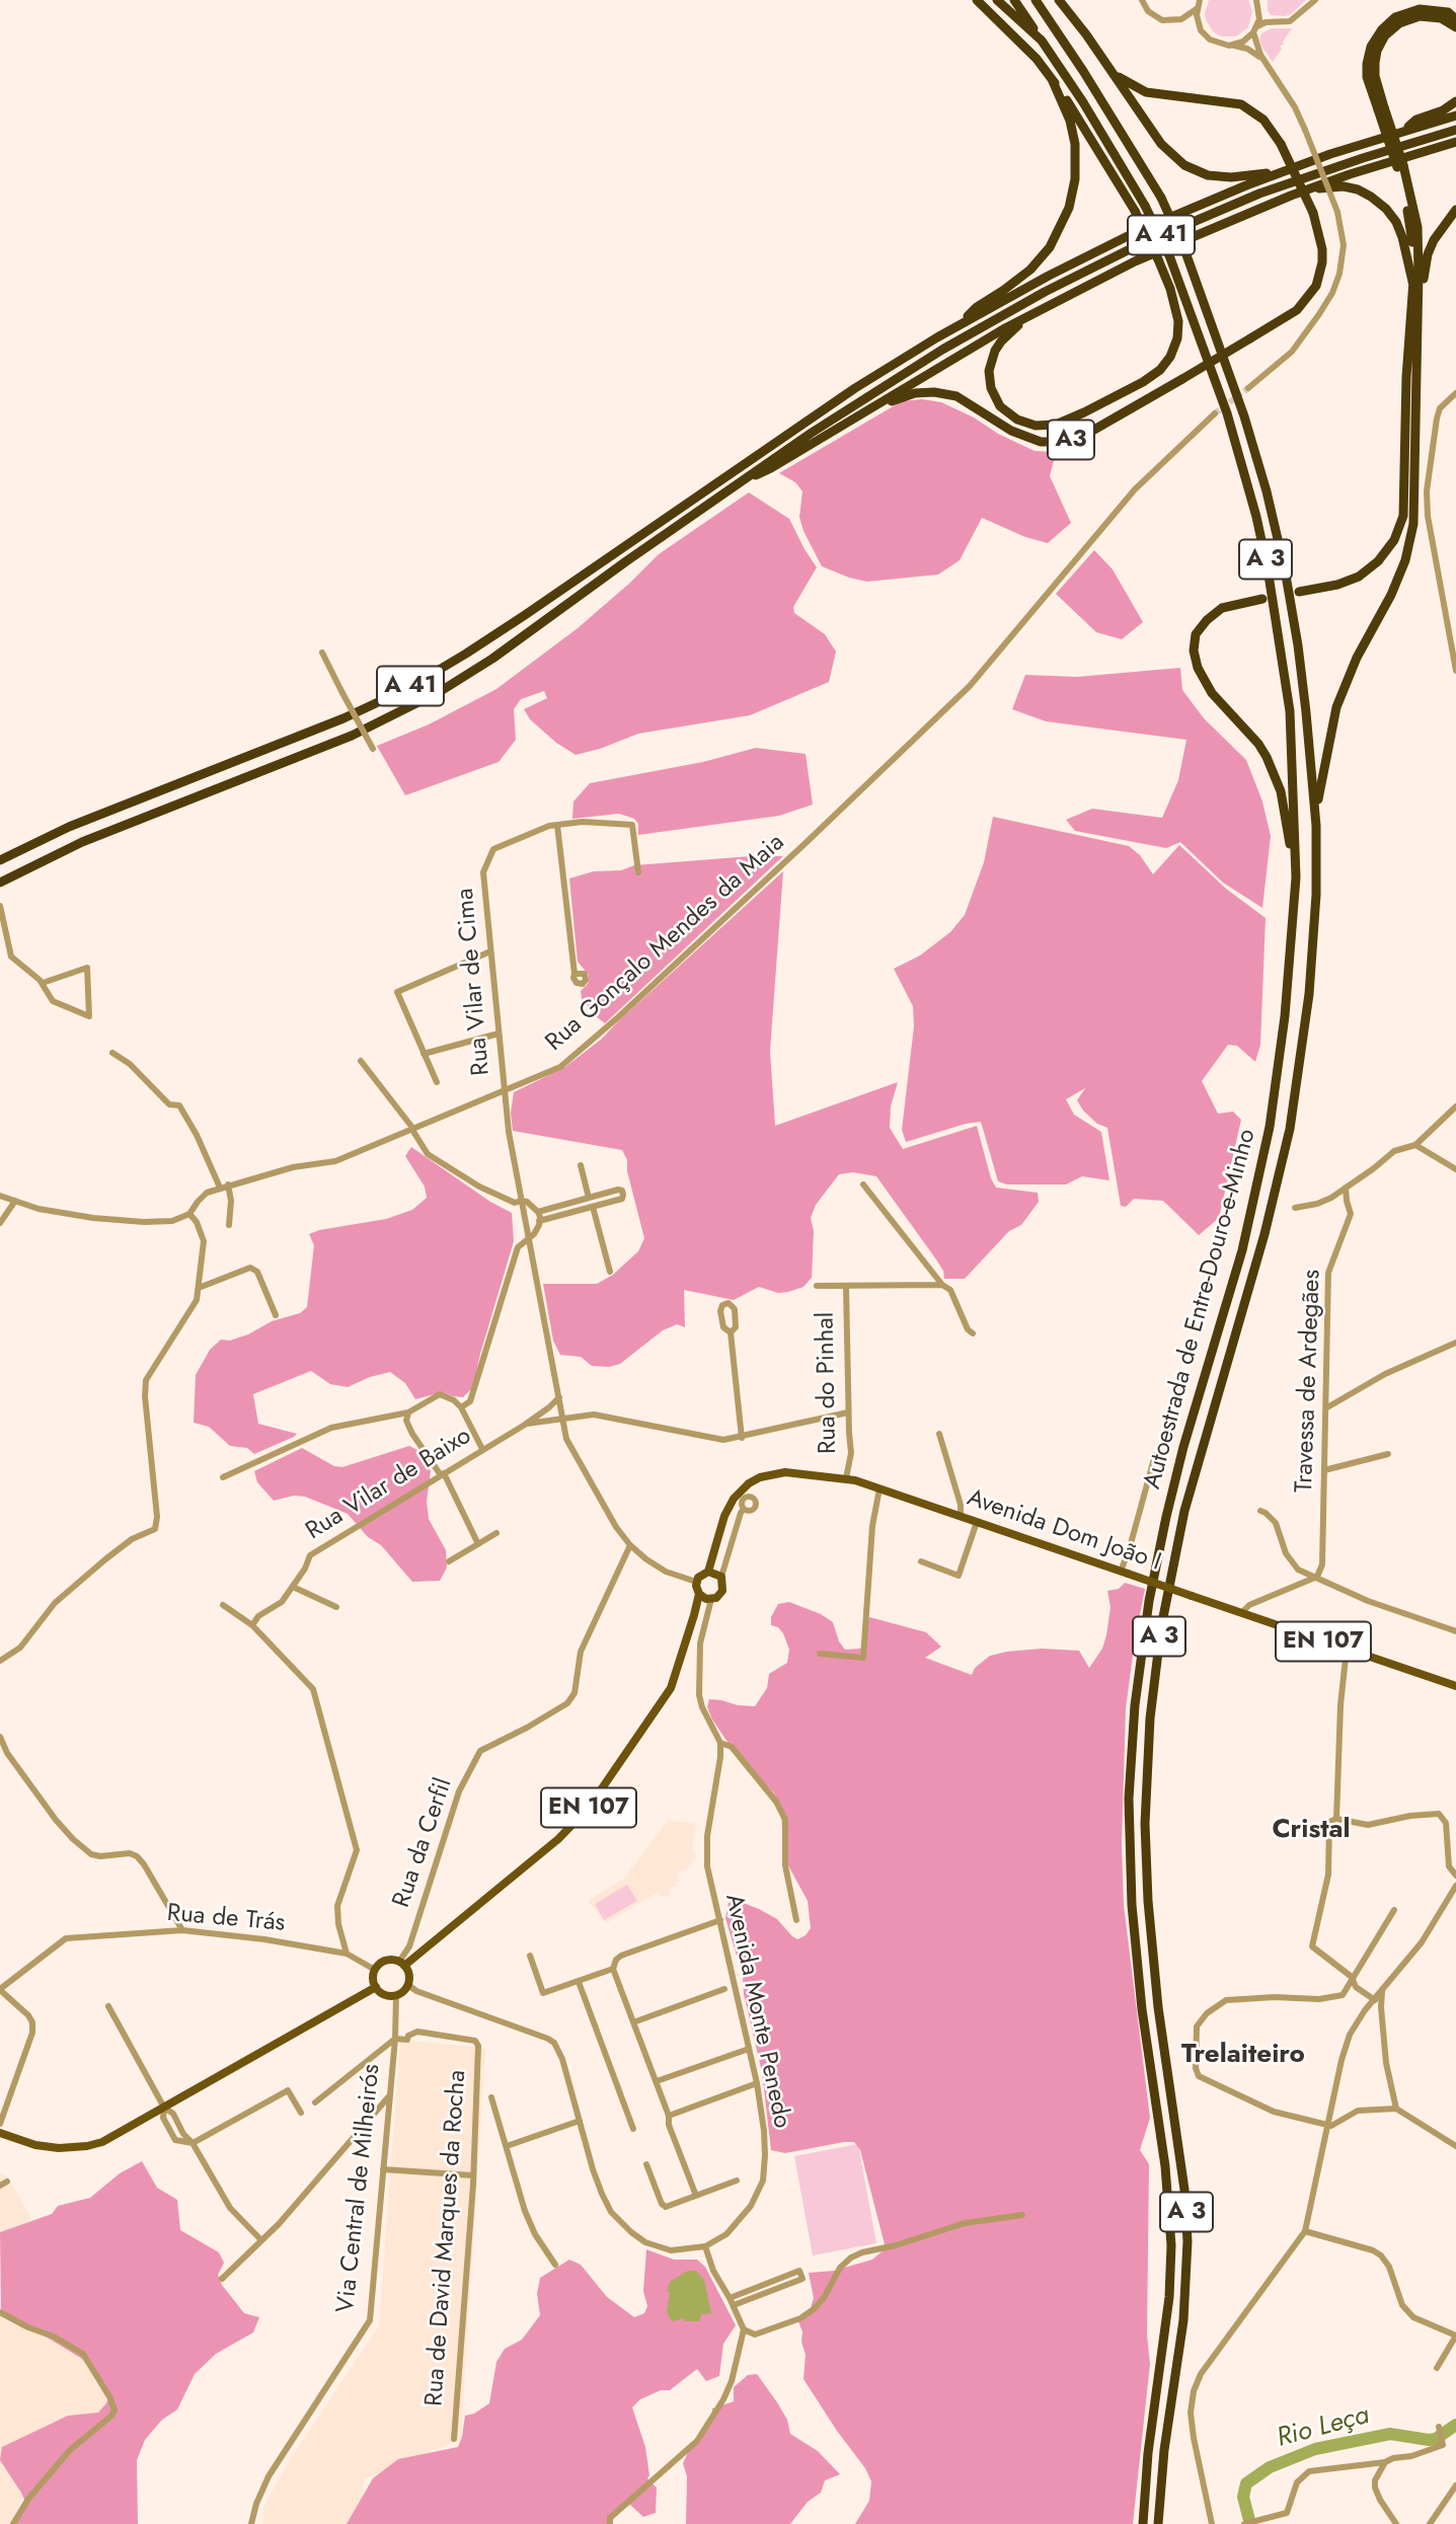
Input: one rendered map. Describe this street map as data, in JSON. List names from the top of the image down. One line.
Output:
{"streets":{"highway":["A 41","A3","A 3","Autoestrada de Entre-Douro-e-Minho"],"main road":["Avenida Dom João I","EN 107"],"street":["Rua Gonçalo Mendes da Maia","Rua Vilar de Cima","Travessa de Ardegães","Rua do Pinhal","Rua Vilar de Baixo","Rua da Cerfil","Rua de Trás","Avenida Monte Penedo","Via Central de Milheirós","Rua de David Marques da Rocha"]},"crossings":[["A 3","Autoestrada de Entre-Douro-e-Minho"],["Rua Gonçalo Mendes da Maia","Rua Vilar de Cima"],["Rua Vilar de Cima","Rua Vilar de Baixo"],["Rua Vilar de Cima","Avenida Dom João I"],["Rua Vilar de Cima","EN 107"],["Rua Vilar de Cima","Rua da Cerfil"],["Rua do Pinhal","Rua Vilar de Baixo"],["Rua do Pinhal","Avenida Dom João I"],["Avenida Dom João I","EN 107"],["EN 107","Rua da Cerfil"],["EN 107","Rua de Trás"],["EN 107","Via Central de Milheirós"],["Rua da Cerfil","Rua de Trás"],["Rua da Cerfil","Via Central de Milheirós"],["Rua de Trás","Via Central de Milheirós"],["Via Central de Milheirós","Rua de David Marques da Rocha"]],"districts":["Cristal","Trelaiteiro"],"water":["Rio Leça"]}
